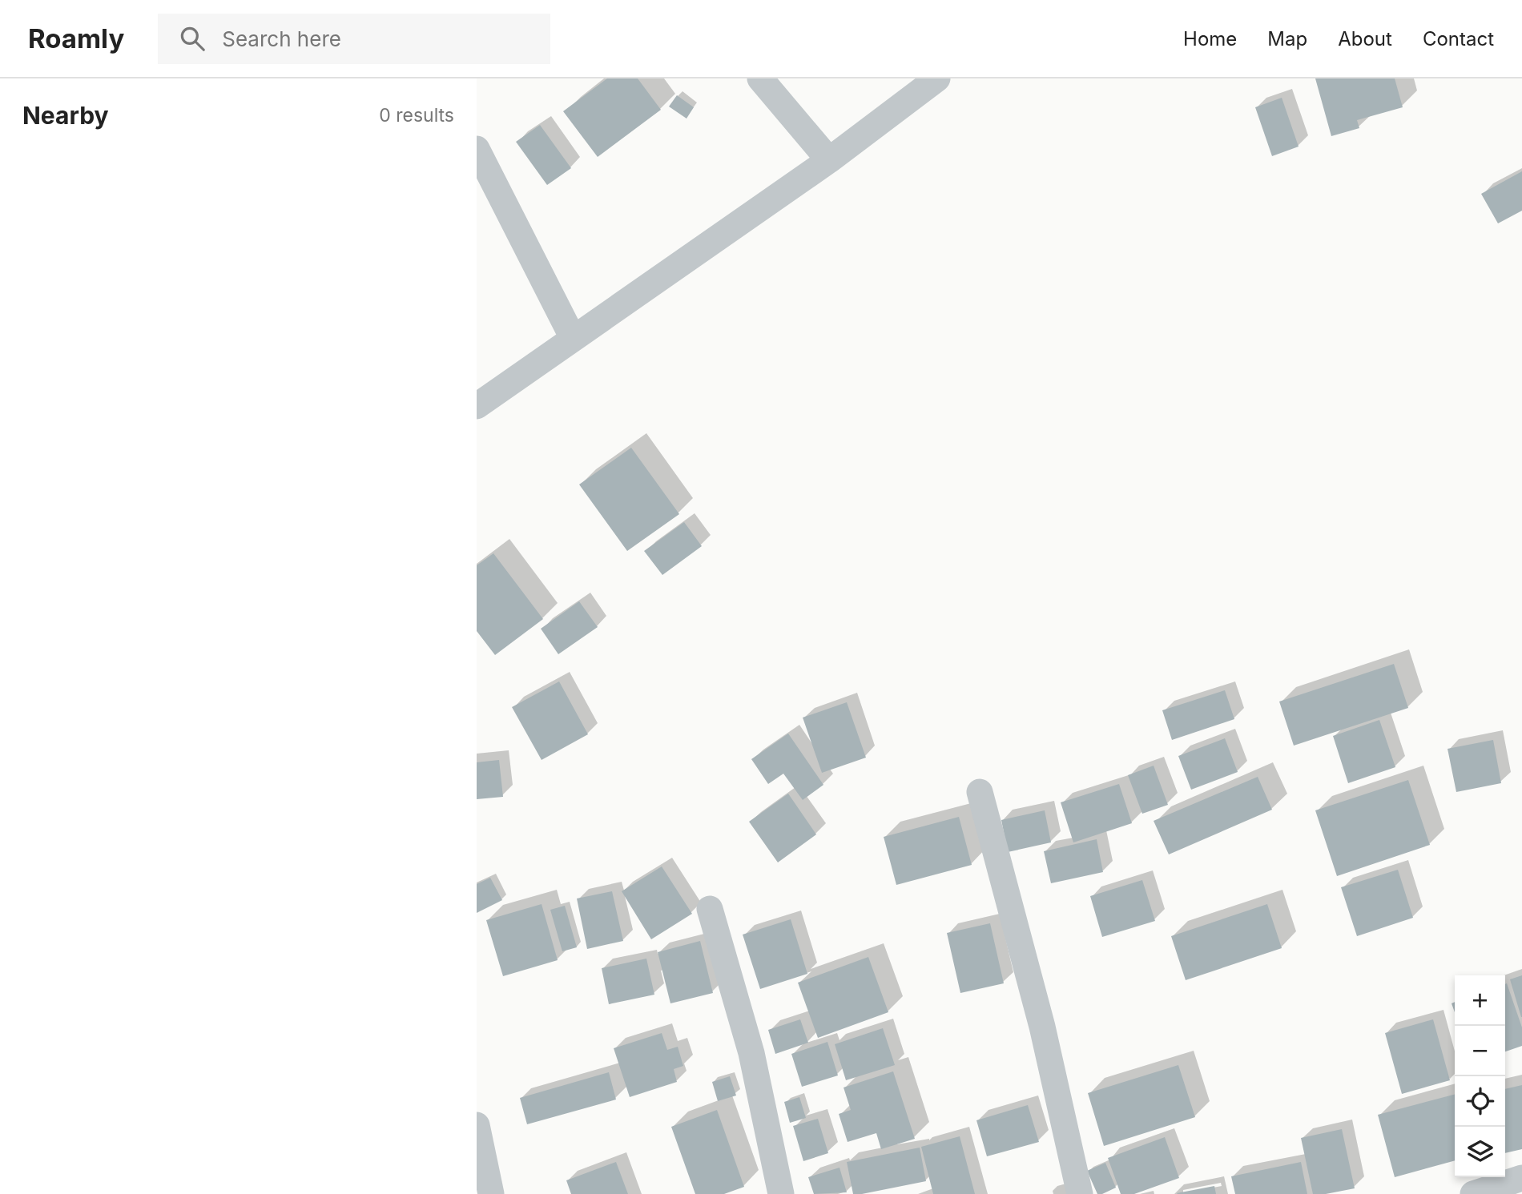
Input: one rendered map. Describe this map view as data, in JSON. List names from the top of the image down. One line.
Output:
{"page":{"header":"Roamly","search":"Search here","nav":["Home","Map","About","Contact"],"heading":["Nearby","0 results"],"map_buttons":["+","−"]}}
